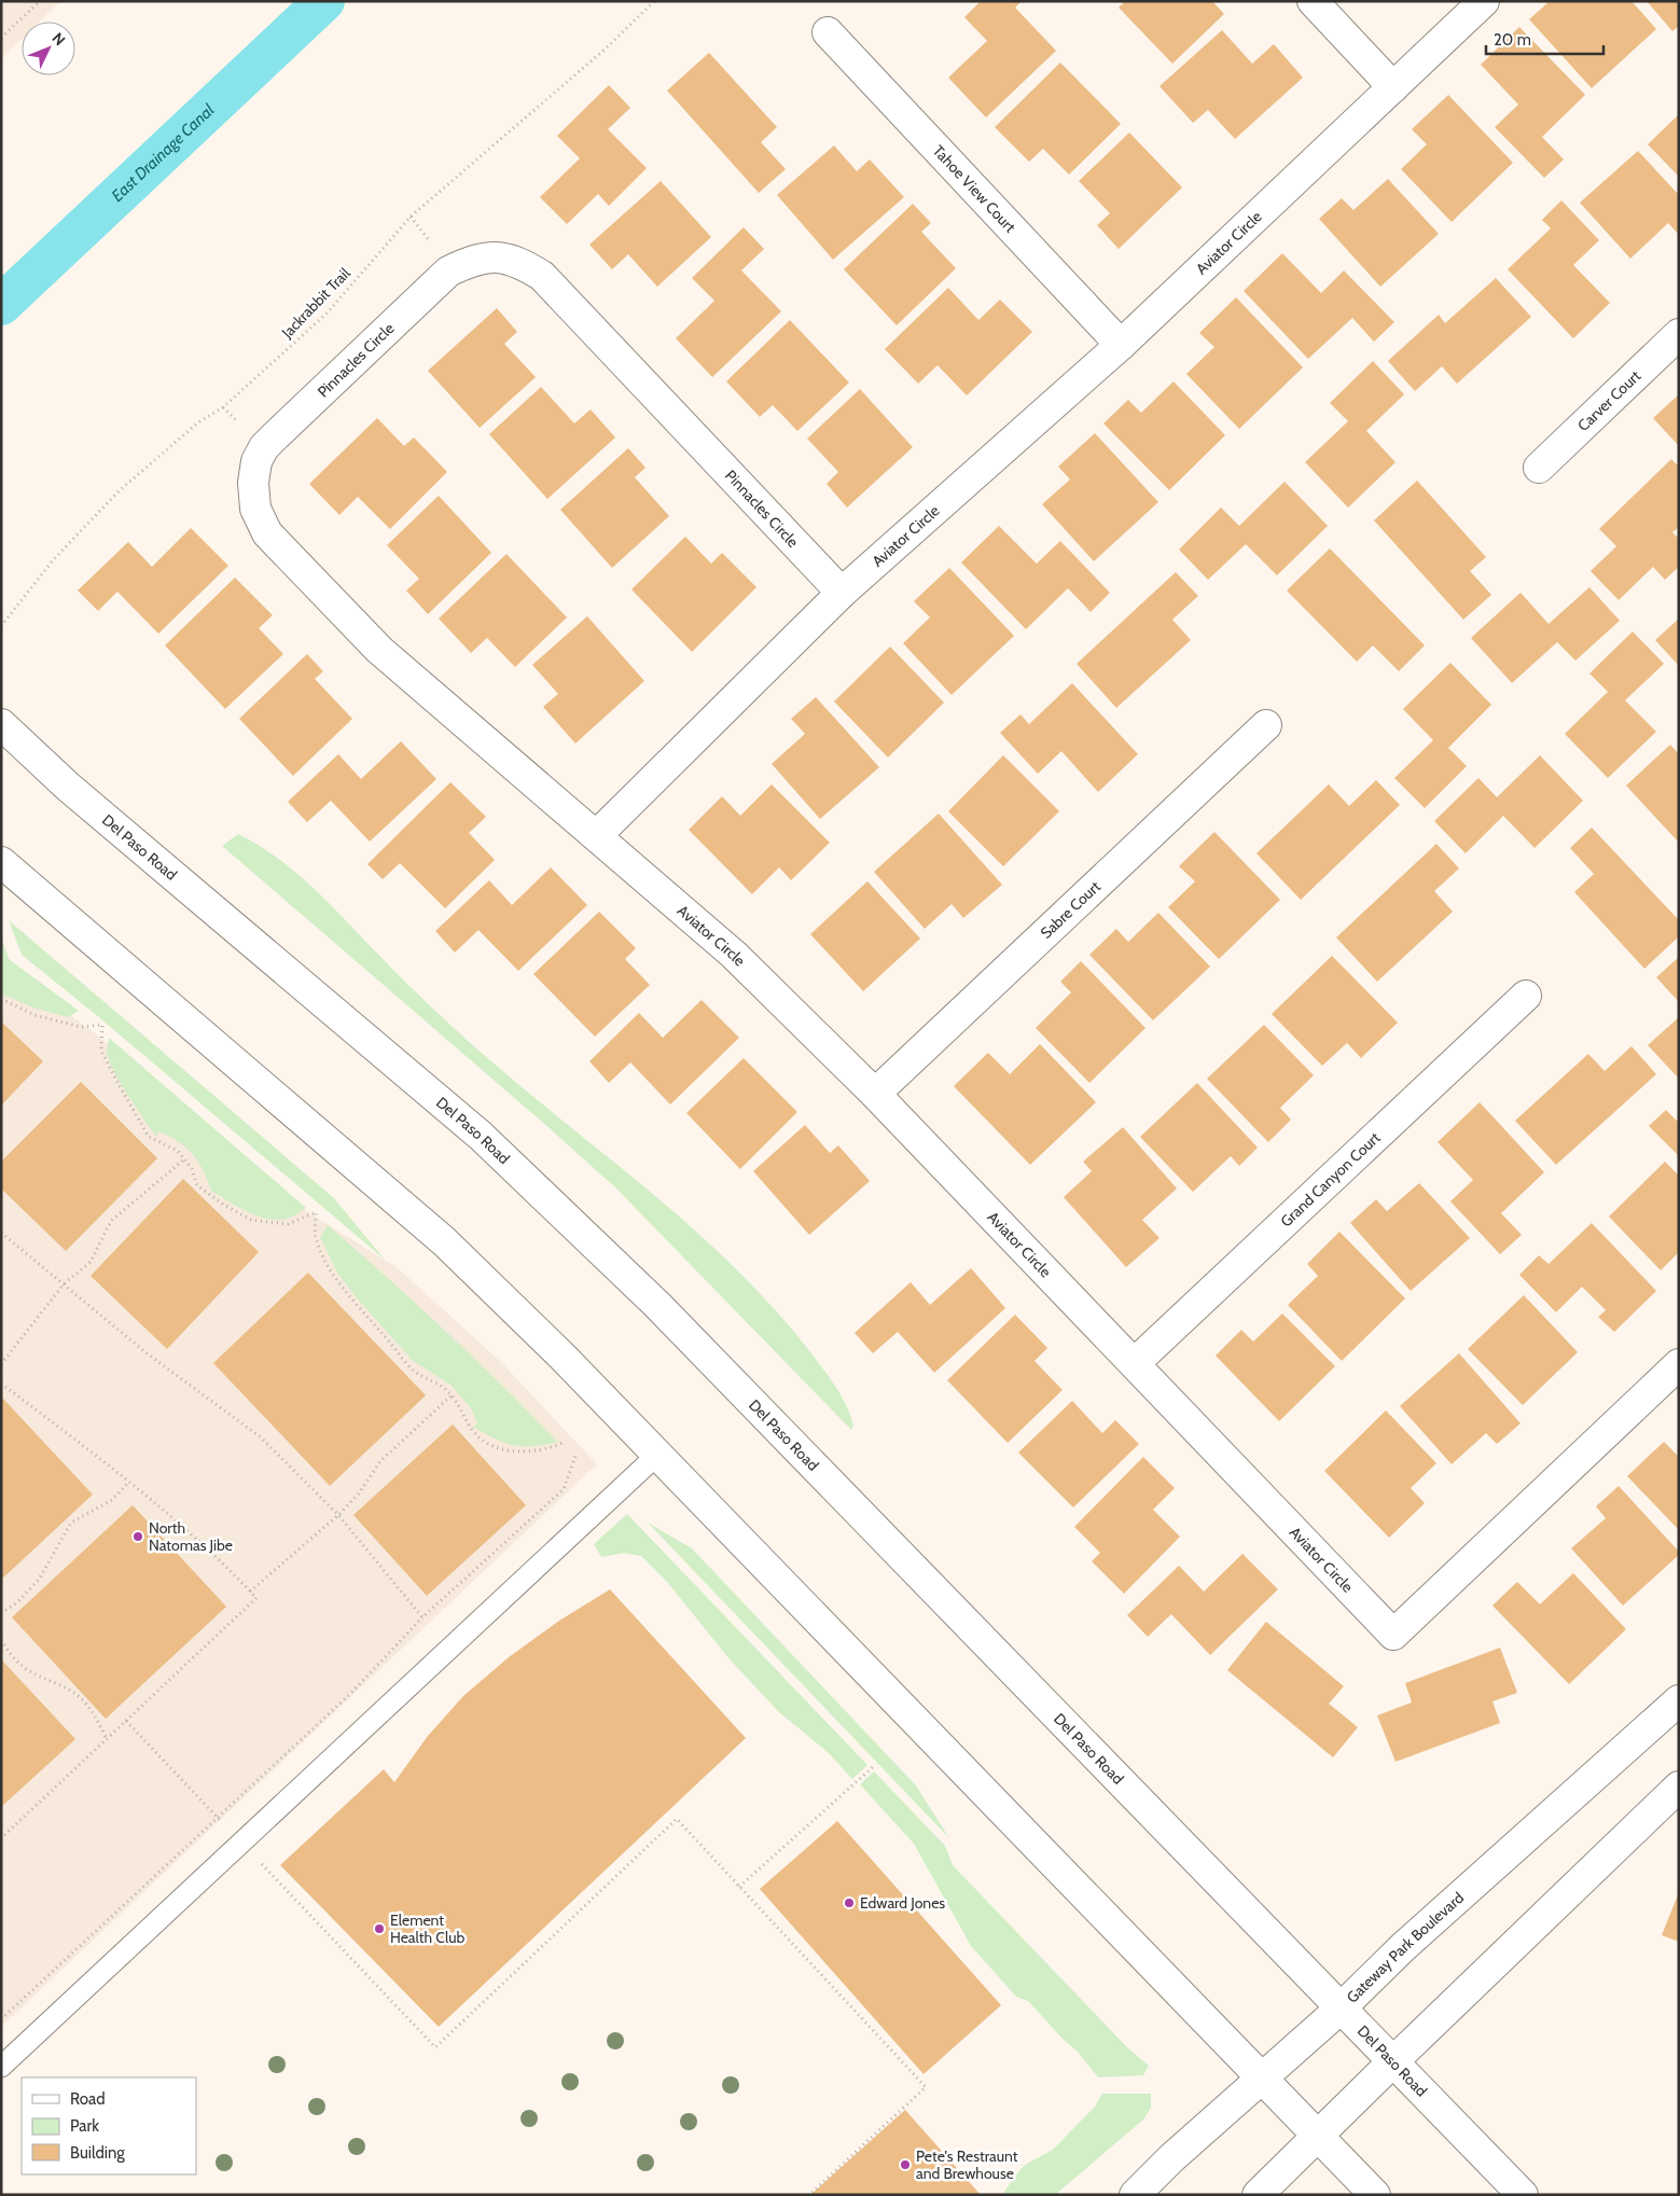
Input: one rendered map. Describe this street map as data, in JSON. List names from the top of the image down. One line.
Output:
{"streets":{"street":["Tahoe View Court","Aviator Circle","Pinnacles Circle","Carver Court","Del Paso Road","Sabre Court","Grand Canyon Court","Gateway Park Boulevard"],"path":["Jackrabbit Trail"]},"crossings":[["Tahoe View Court","Aviator Circle"],["Aviator Circle","Pinnacles Circle"],["Aviator Circle","Sabre Court"],["Aviator Circle","Grand Canyon Court"],["Del Paso Road","Gateway Park Boulevard"]],"water":["East Drainage Canal"],"places":["North Natomas Jibe","Edward Jones","Element Health Club","Pete's Restraunt and Brewhouse"],"legend":["Road","Park","Building"],"scale_bar":"20 m","north":"top right"}
